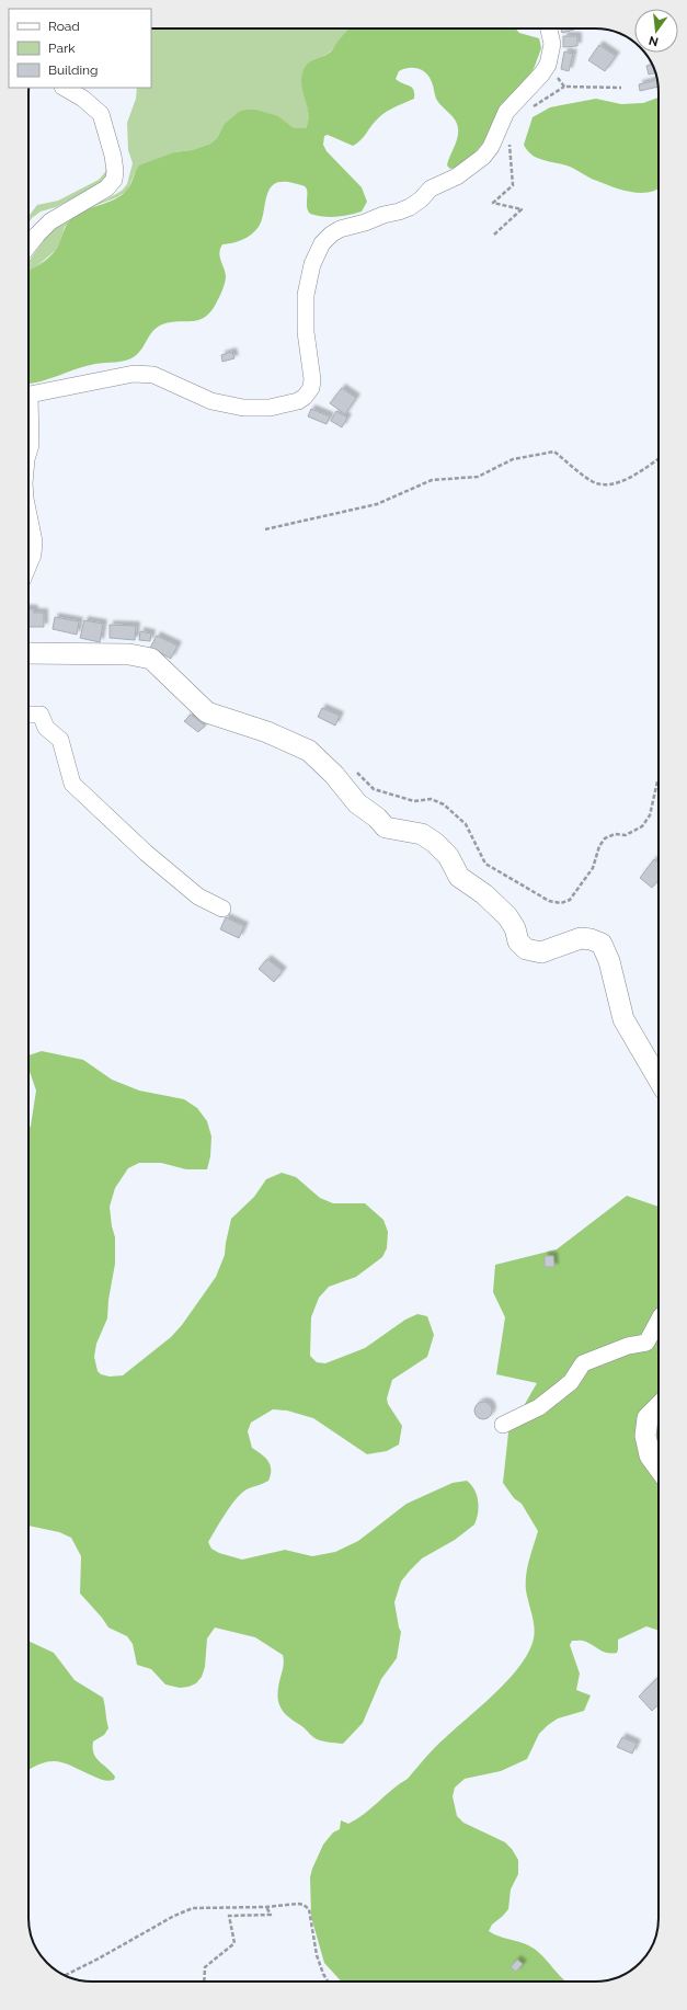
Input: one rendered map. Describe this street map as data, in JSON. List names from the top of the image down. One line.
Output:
{"legend":["Road","Park","Building"],"north":"bottom"}
